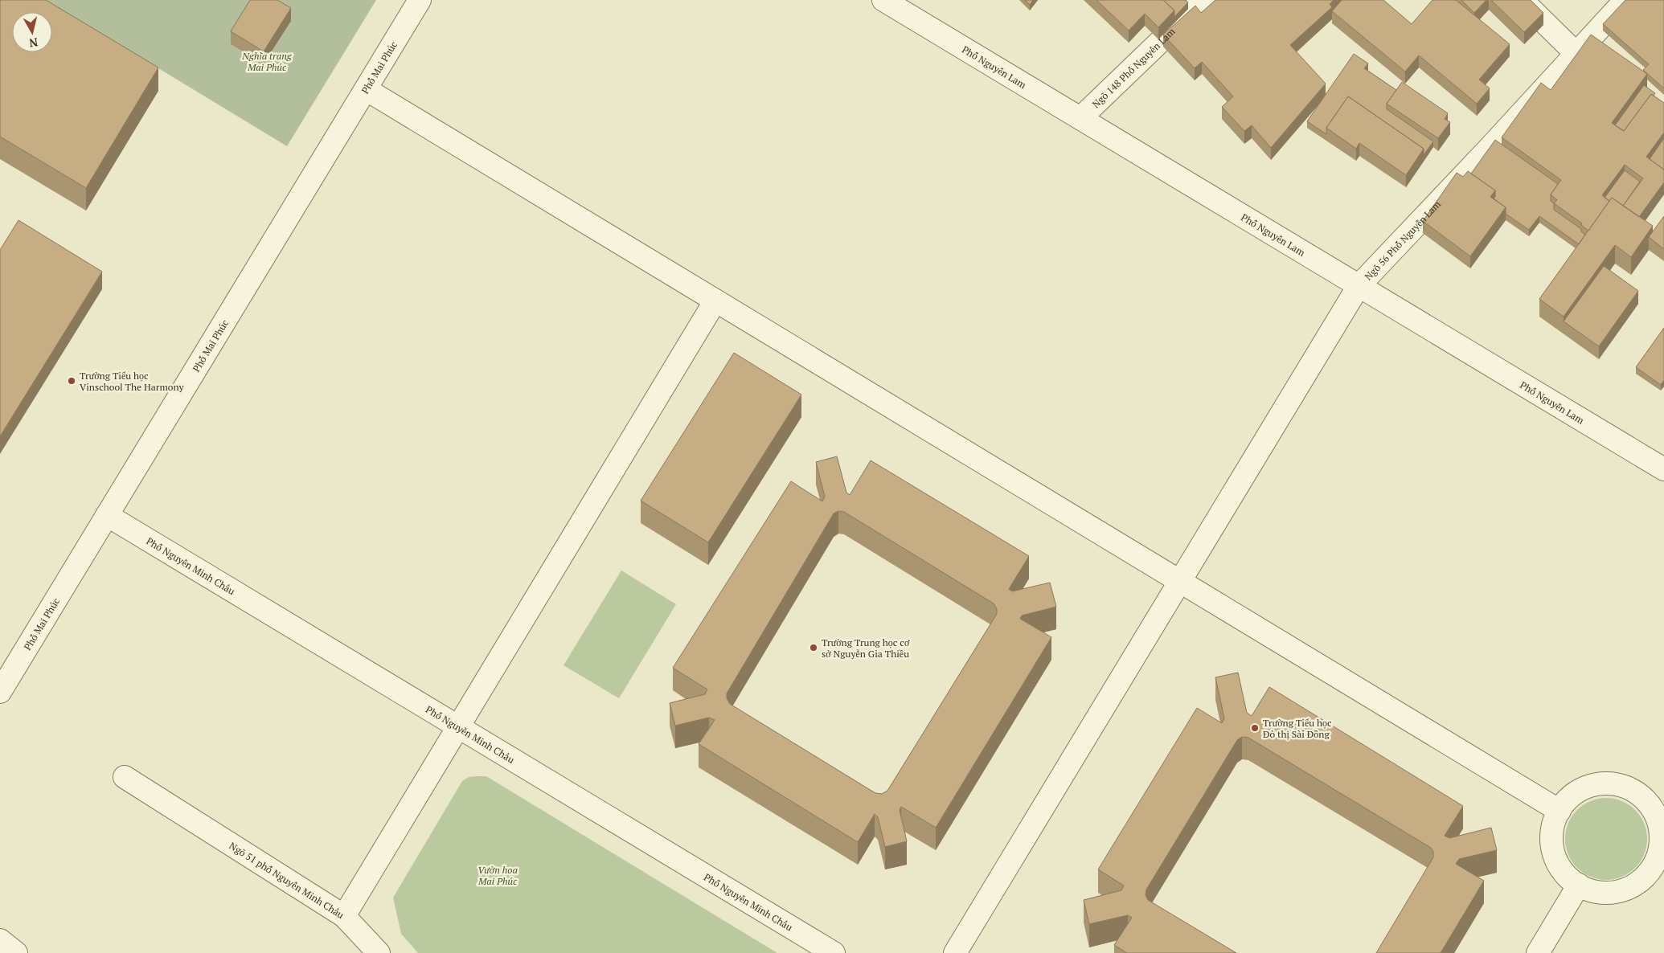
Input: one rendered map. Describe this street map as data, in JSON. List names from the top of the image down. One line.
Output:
{"streets":{"street":["Phố Nguyễn Lam","Phố Mai Phúc","Ngõ 148 Phố Nguyễn Lam","Ngõ 56 Phố Nguyễn Lam","Phố Nguyễn Minh Châu","Ngõ 51 phố Nguyễn Minh Châu"]},"crossings":[["Phố Nguyễn Lam","Ngõ 148 Phố Nguyễn Lam"],["Phố Nguyễn Lam","Ngõ 56 Phố Nguyễn Lam"],["Phố Mai Phúc","Phố Nguyễn Minh Châu"],["Phố Nguyễn Minh Châu","Ngõ 51 phố Nguyễn Minh Châu"]],"parks":["Nghĩa trang Mai Phúc","Vườn hoa Mai Phúc"],"places":["Trường Tiểu học Vinschool The Harmony","Trường Trung học cơ sở Nguyễn Gia Thiều","Trường Tiểu học Đô thị Sài Đồng"],"north":"bottom"}
